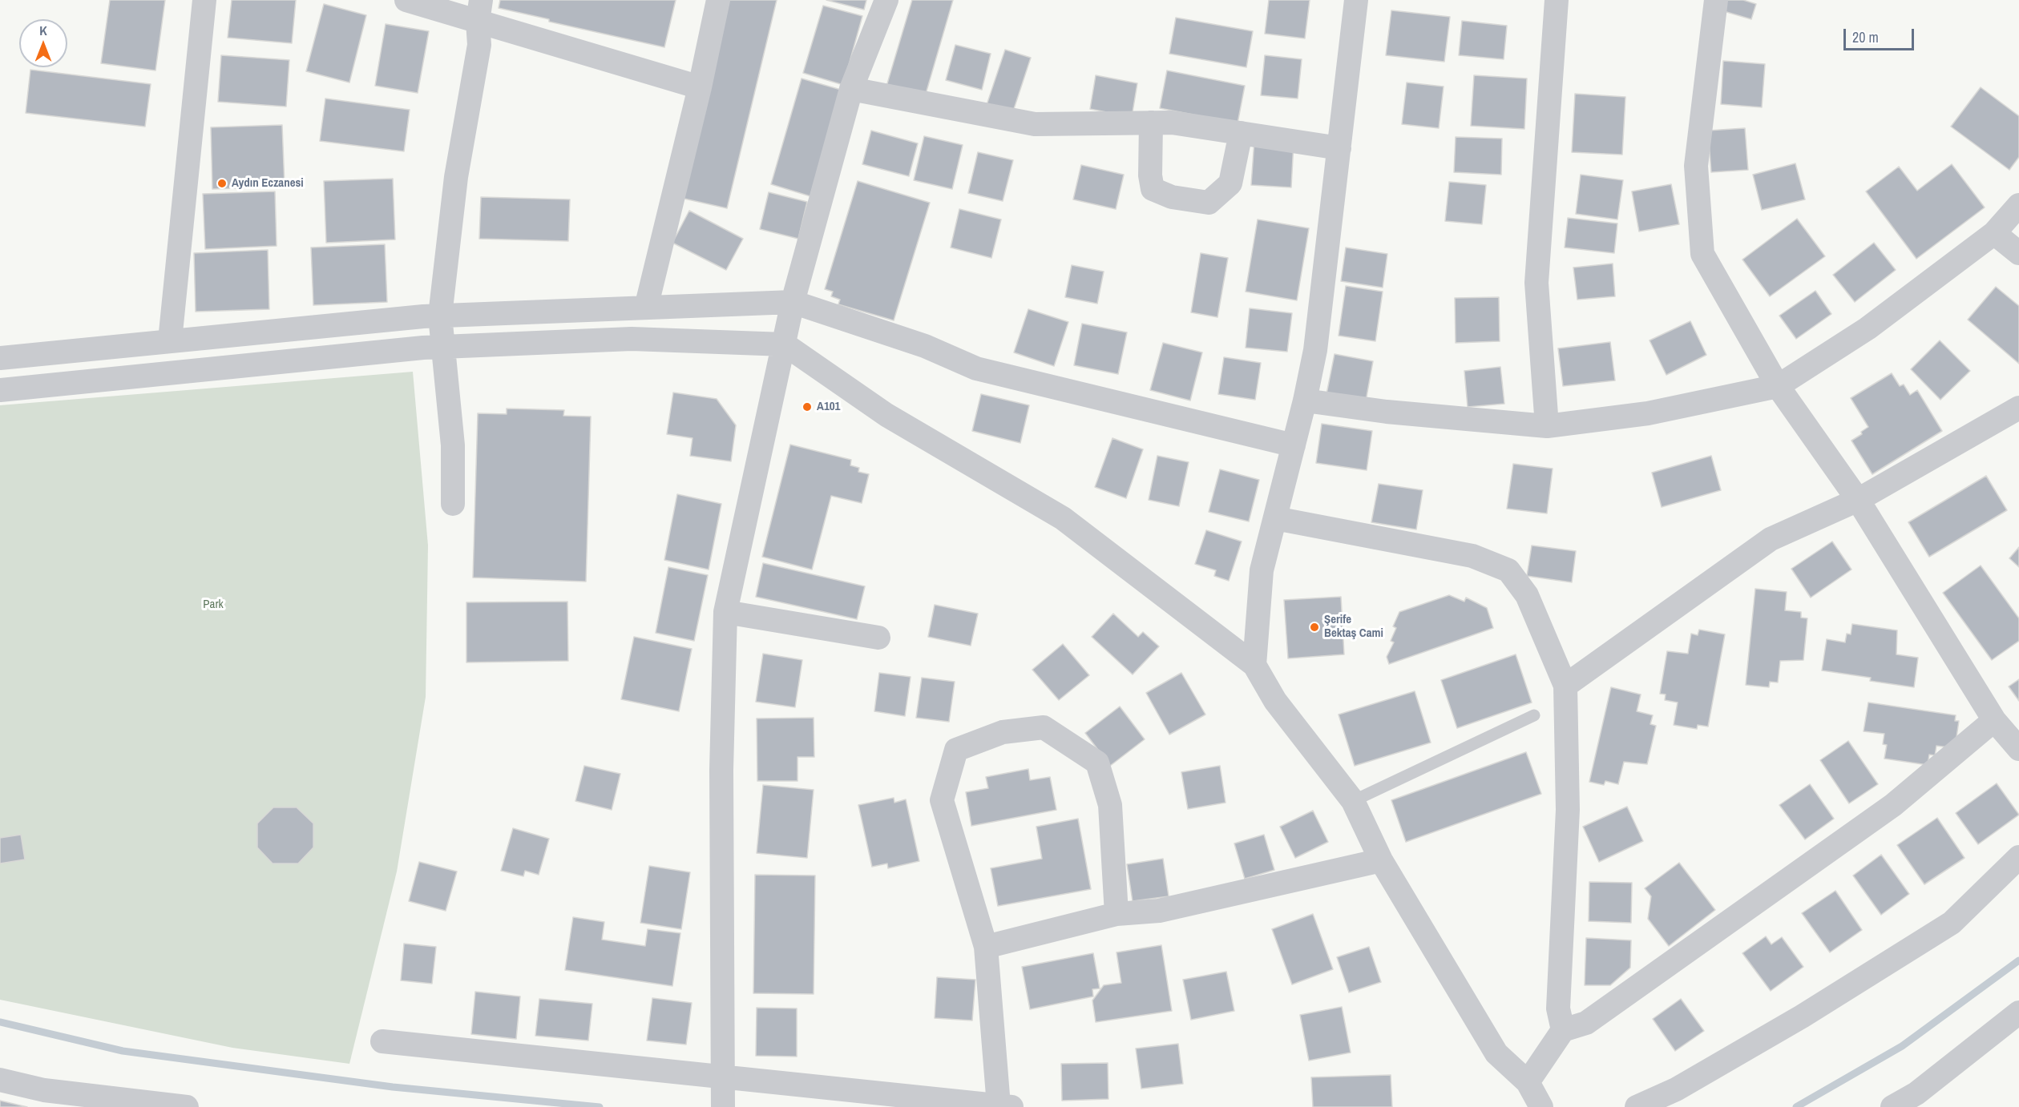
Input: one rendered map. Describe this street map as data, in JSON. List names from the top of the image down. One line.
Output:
{"parks":["Park"],"places":["Aydın Eczanesi","A101","Şerife Bektaş Cami"],"scale_bar":"20 m","north":"top"}
